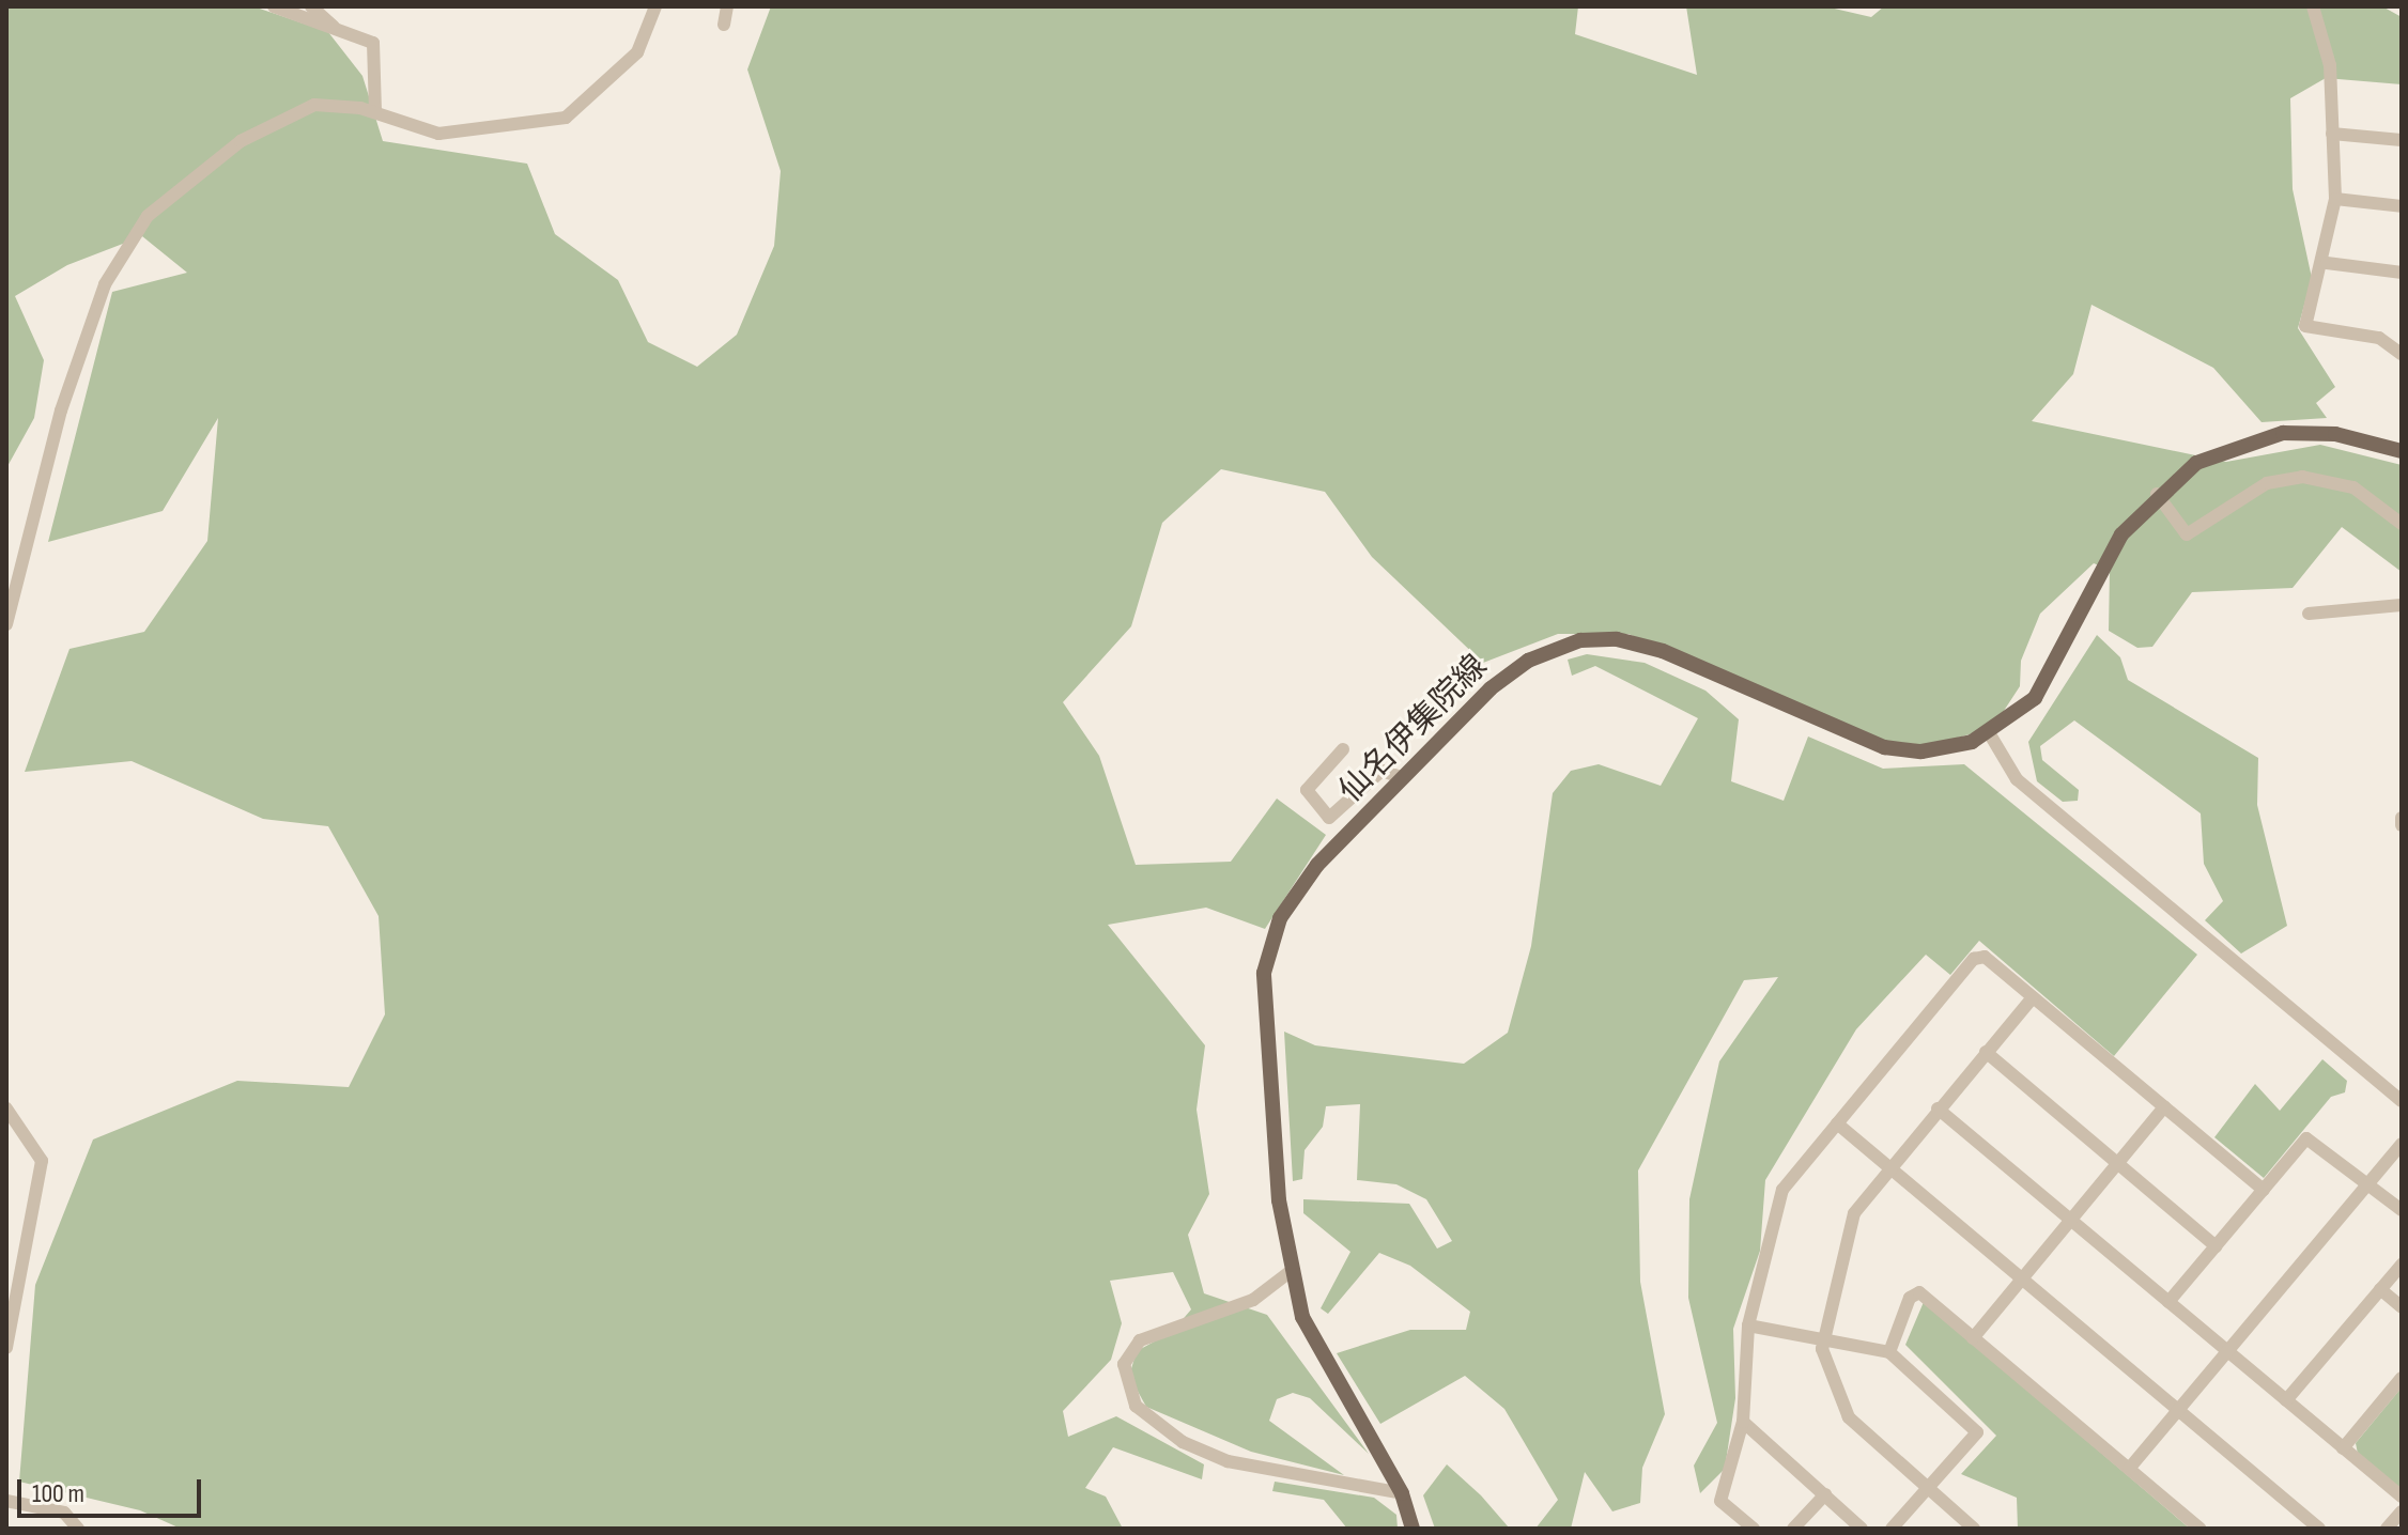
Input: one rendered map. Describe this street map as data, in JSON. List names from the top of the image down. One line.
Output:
{"streets":{"main road":["仙名伊集院線"]},"scale_bar":"100 m"}
